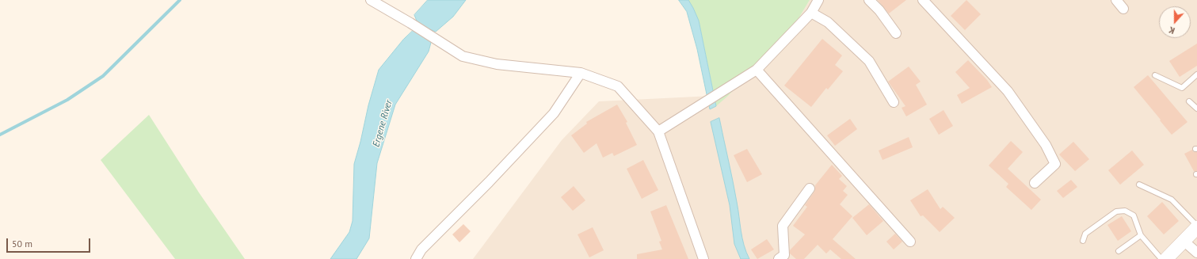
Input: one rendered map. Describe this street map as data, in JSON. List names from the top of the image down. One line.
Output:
{"water":["Ergene River"],"scale_bar":"50 m","north":"bottom"}
